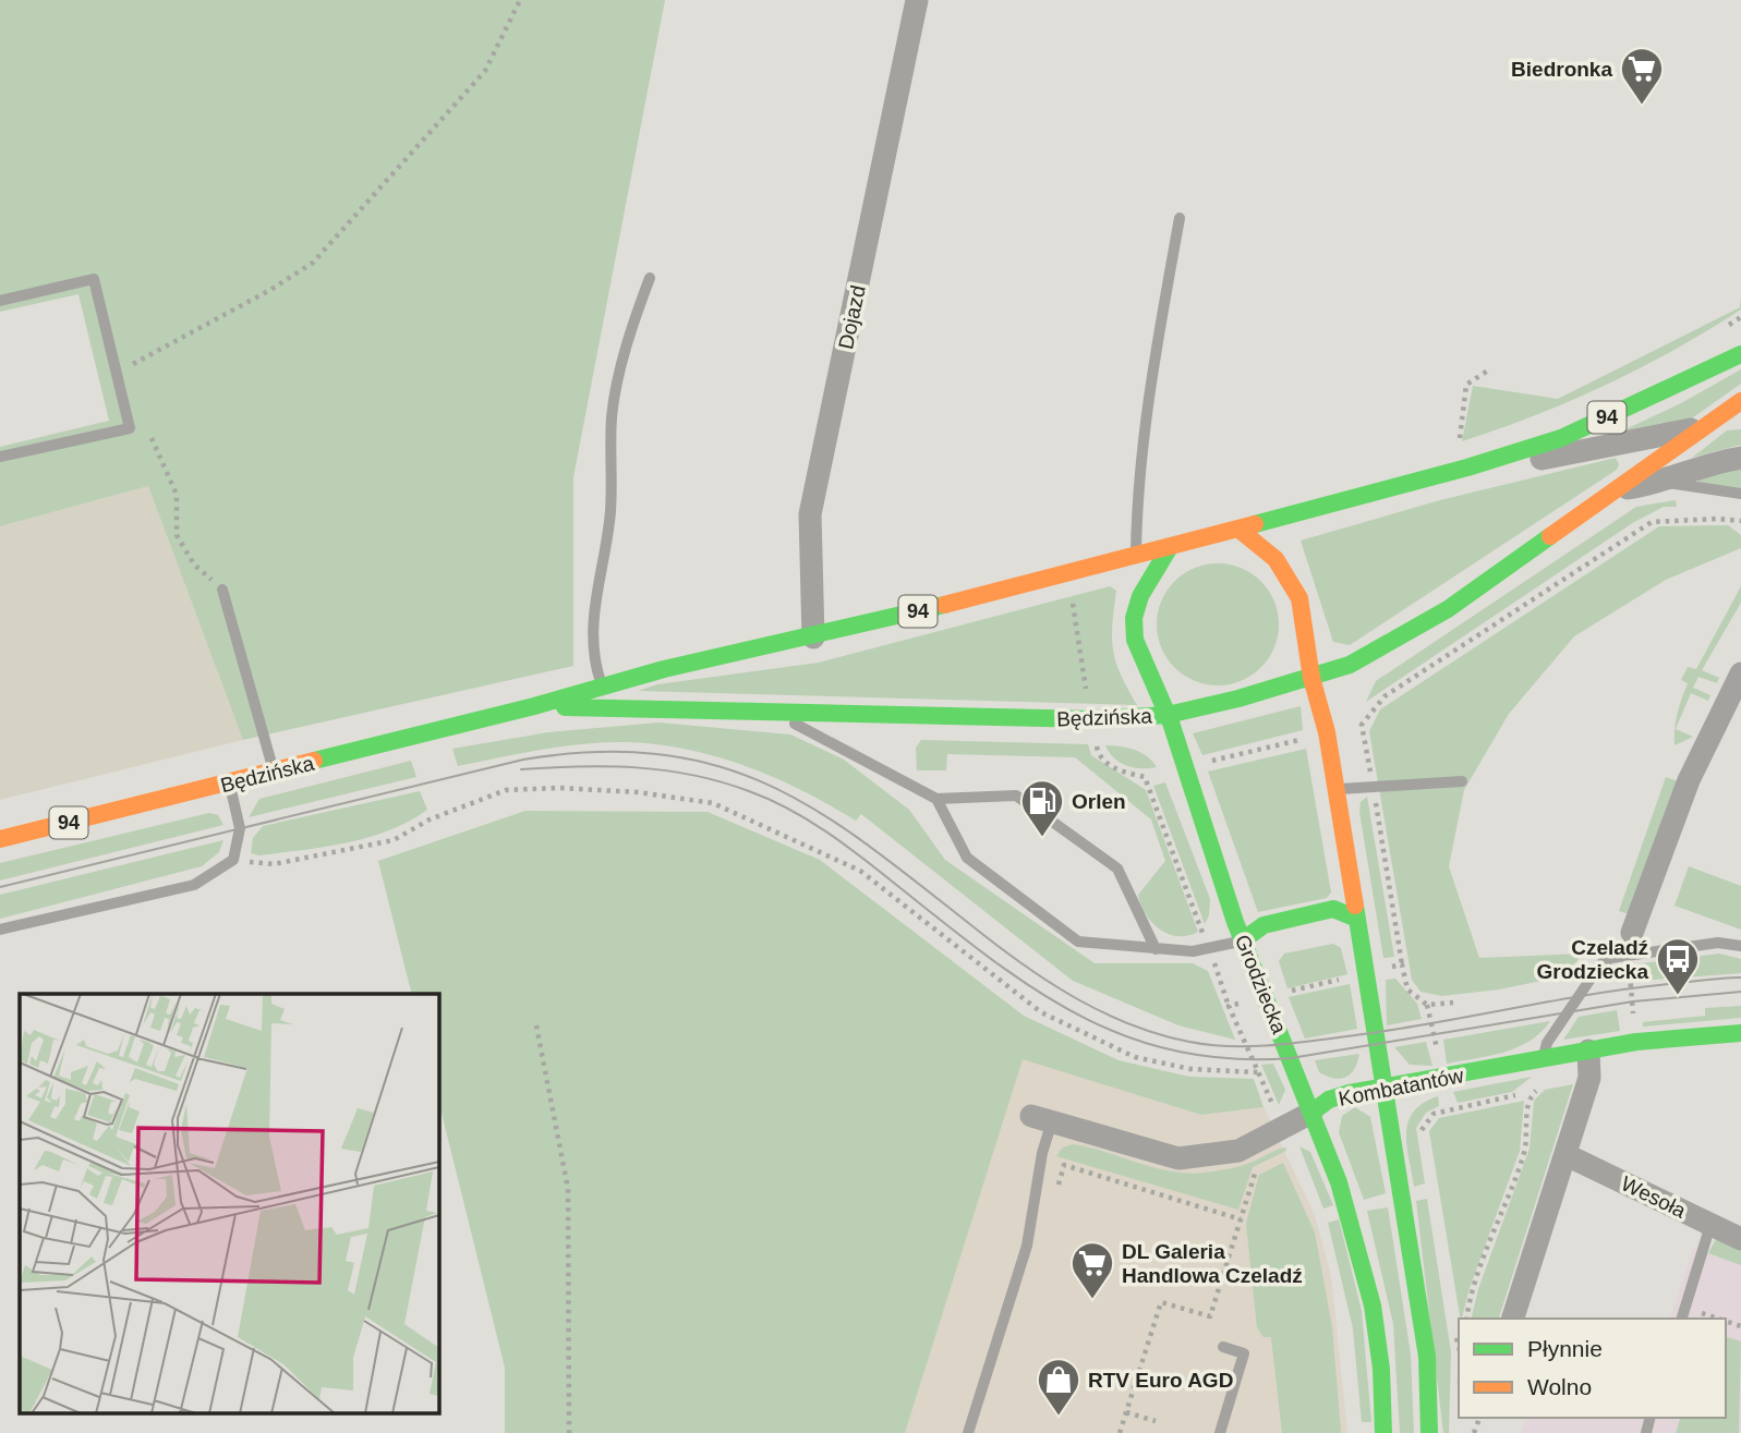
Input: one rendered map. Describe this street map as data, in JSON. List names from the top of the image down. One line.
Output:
{"streets":{"main road":["94","Będzińska","Grodziecka","Kombatantów"],"street":["Dojazd","Wesoła"]},"crossings":[["Dojazd","Będzińska"],["94","Będzińska"],["94","Grodziecka"],["Będzińska","Grodziecka"],["Grodziecka","Kombatantów"]],"places":{"supermarket":["Biedronka","DL Galeria Handlowa Czeladź"],"fuel station":["Orlen"],"bus stop":["Czeladź Grodziecka"],"shop":["RTV Euro AGD"]},"legend":["Płynnie","Wolno"]}
